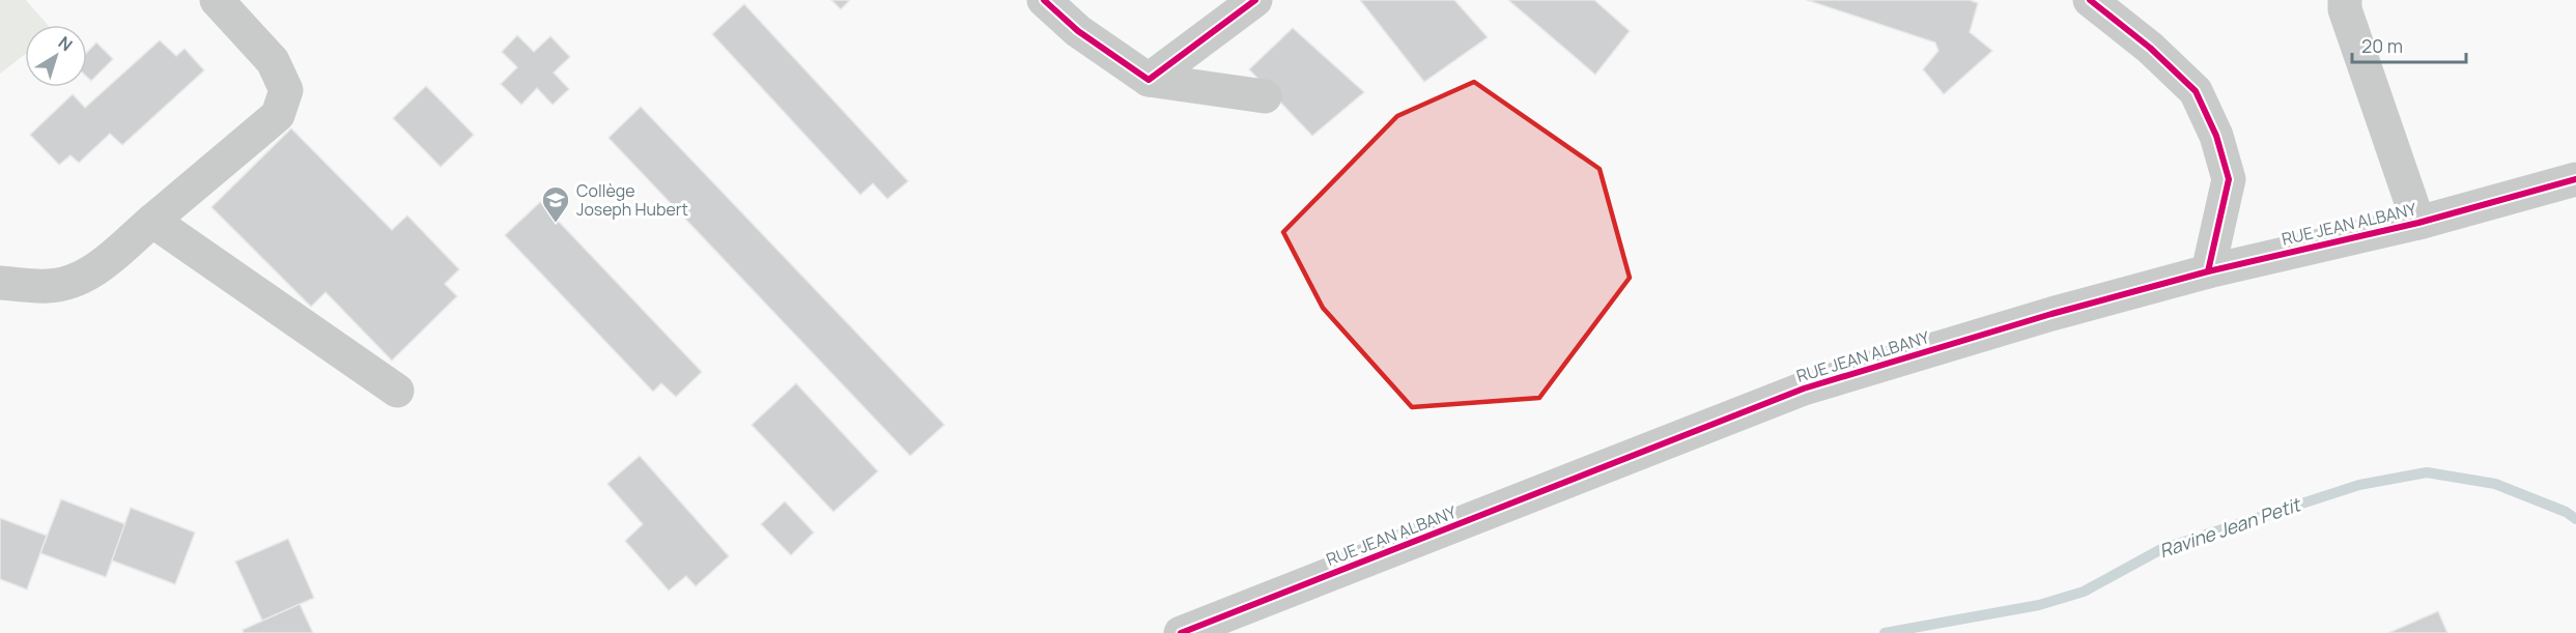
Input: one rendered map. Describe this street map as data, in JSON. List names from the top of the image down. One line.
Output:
{"streets":{"street":["RUE JEAN ALBANY"]},"water":["Ravine Jean Petit"],"places":{"school or university":["Collège Joseph Hubert"]},"scale_bar":"20 m","north":"top right"}
